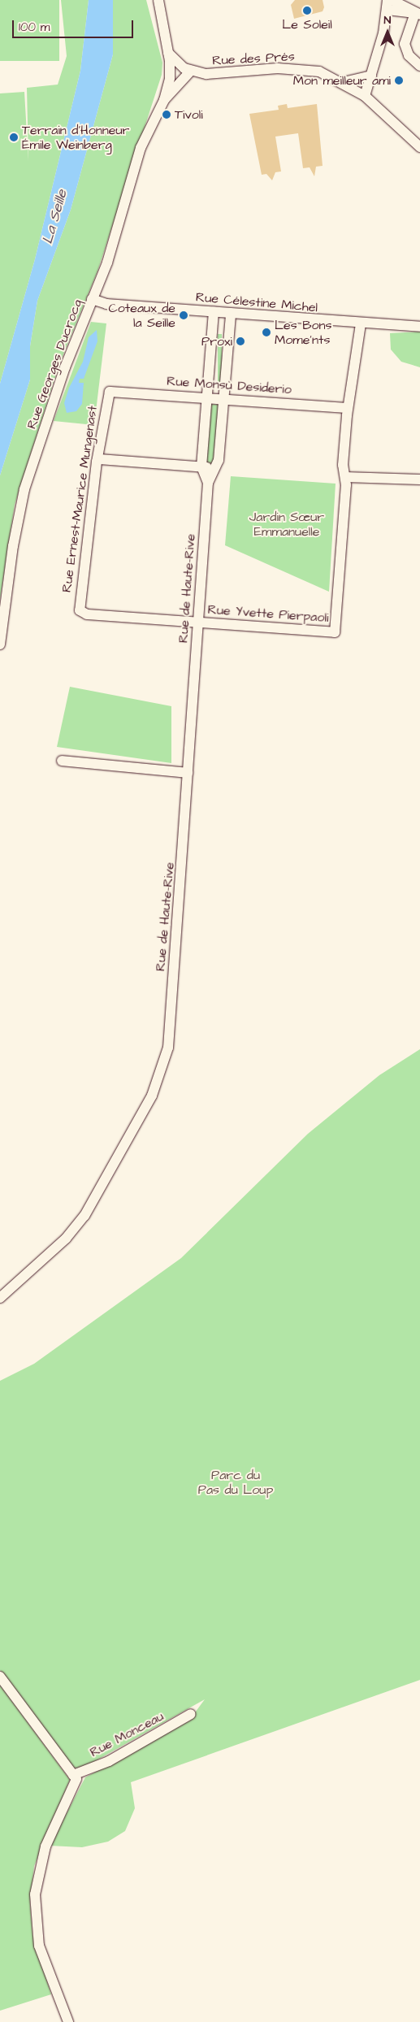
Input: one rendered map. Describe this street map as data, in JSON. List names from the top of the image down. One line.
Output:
{"streets":{"street":["Rue des Prés","Rue Célestine Michel","Rue Georges Ducrocq","Rue Monsù Desiderio","Rue Ernest-Maurice Mungenast","Rue de Haute-Rive","Rue Yvette Pierpaoli","Rue Monceau"]},"crossings":[["Rue des Prés","Rue Georges Ducrocq"],["Rue Célestine Michel","Rue Georges Ducrocq"],["Rue Célestine Michel","Rue de Haute-Rive"],["Rue Monsù Desiderio","Rue Ernest-Maurice Mungenast"],["Rue Monsù Desiderio","Rue de Haute-Rive"],["Rue Ernest-Maurice Mungenast","Rue Yvette Pierpaoli"],["Rue de Haute-Rive","Rue Yvette Pierpaoli"]],"water":["La Seille"],"parks":["Jardin Sœur Emmanuelle","Parc du Pas du Loup"],"places":["Le Soleil","Mon meilleur ami","Tivoli","Terrain d'Honneur Émile Weinberg","Coteaux de la Seille","Les Bons Mome'nts","Proxi"],"scale_bar":"100 m","north":"top"}
